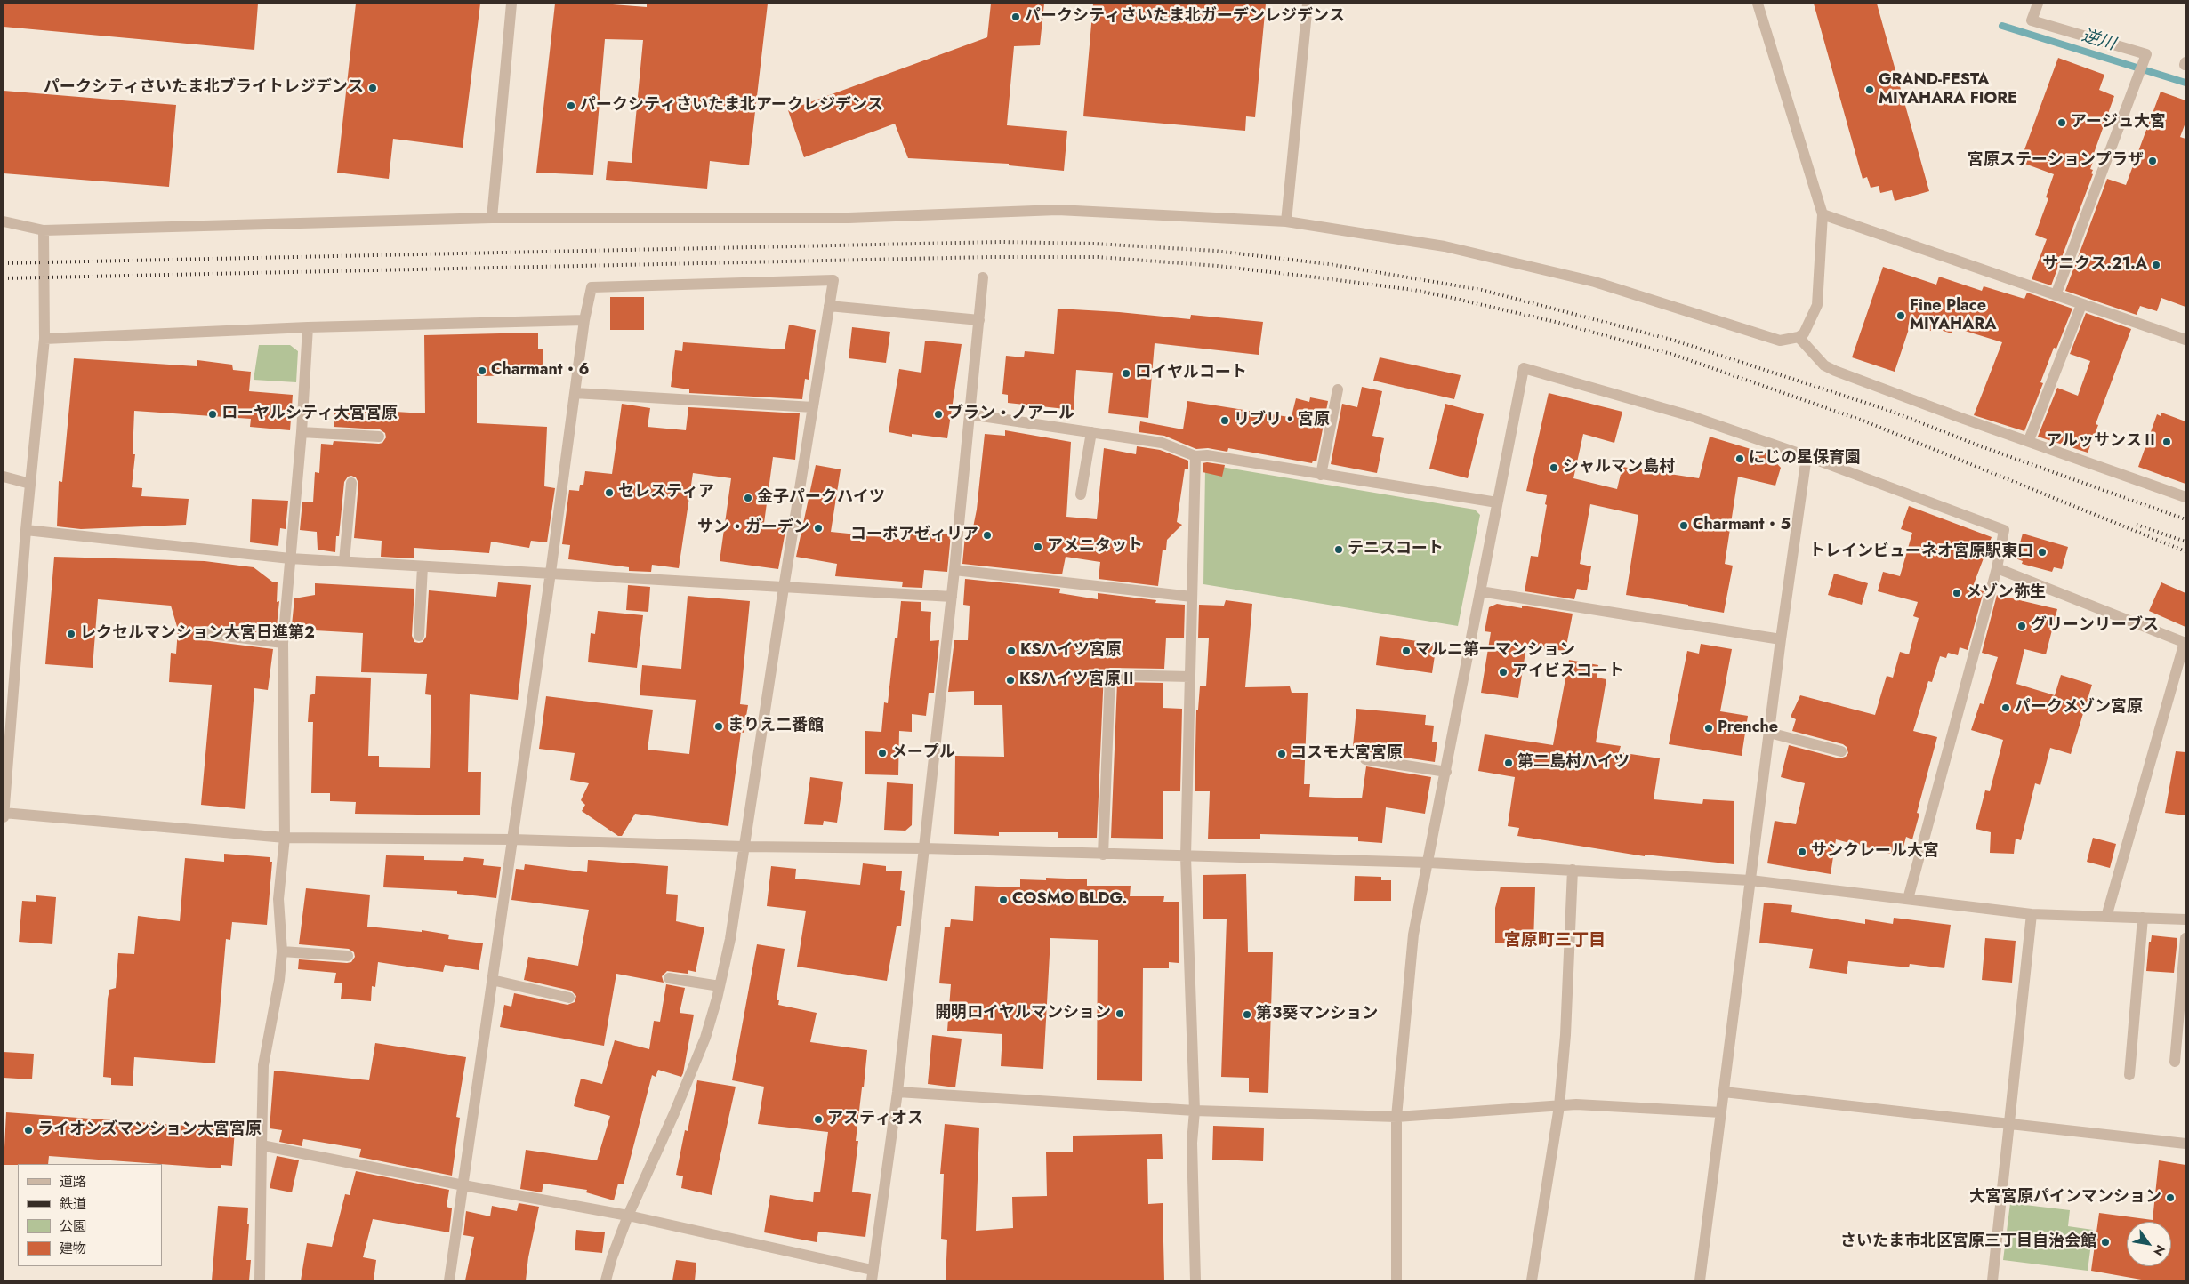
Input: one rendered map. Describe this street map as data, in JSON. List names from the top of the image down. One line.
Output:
{"districts":["宮原町三丁目"],"water":["逆川"],"places":["パークシティさいたま北ガーデンレジデンス","パークシティさいたま北ブライトレジデンス","GRAND-FESTA MIYAHARA FIORE","パークシティさいたま北アークレジデンス","アージュ大宮","宮原ステーションプラザ","サニクス.21.A","Fine Place MIYAHARA","Charmant・6","ロイヤルコート","ローヤルシティ大宮宮原","ブラン・ノアール","リブリ・宮原","アルッサンスⅡ","にじの星保育園","シャルマン島村","セレスティア","金子パークハイツ","Charmant・5","サン・ガーデン","コーポアゼィリア","アメニタット","テニスコート","トレインビューネオ宮原駅東口","メゾン弥生","グリーンリーブス","レクセルマンション大宮日進第2","KSハイツ宮原","マルニ第一マンション","アイビスコート","KSハイツ宮原Ⅱ","パークメゾン宮原","まりえ二番館","Prenche","メープル","コスモ大宮宮原","第二島村ハイツ","サンクレール大宮","COSMO BLDG.","開明ロイヤルマンション","第3葵マンション","アスティオス","ライオンズマンション大宮宮原","大宮宮原パインマンション","さいたま市北区宮原三丁目自治会館"],"legend":["道路","鉄道","公園","建物"],"north":"bottom right"}
